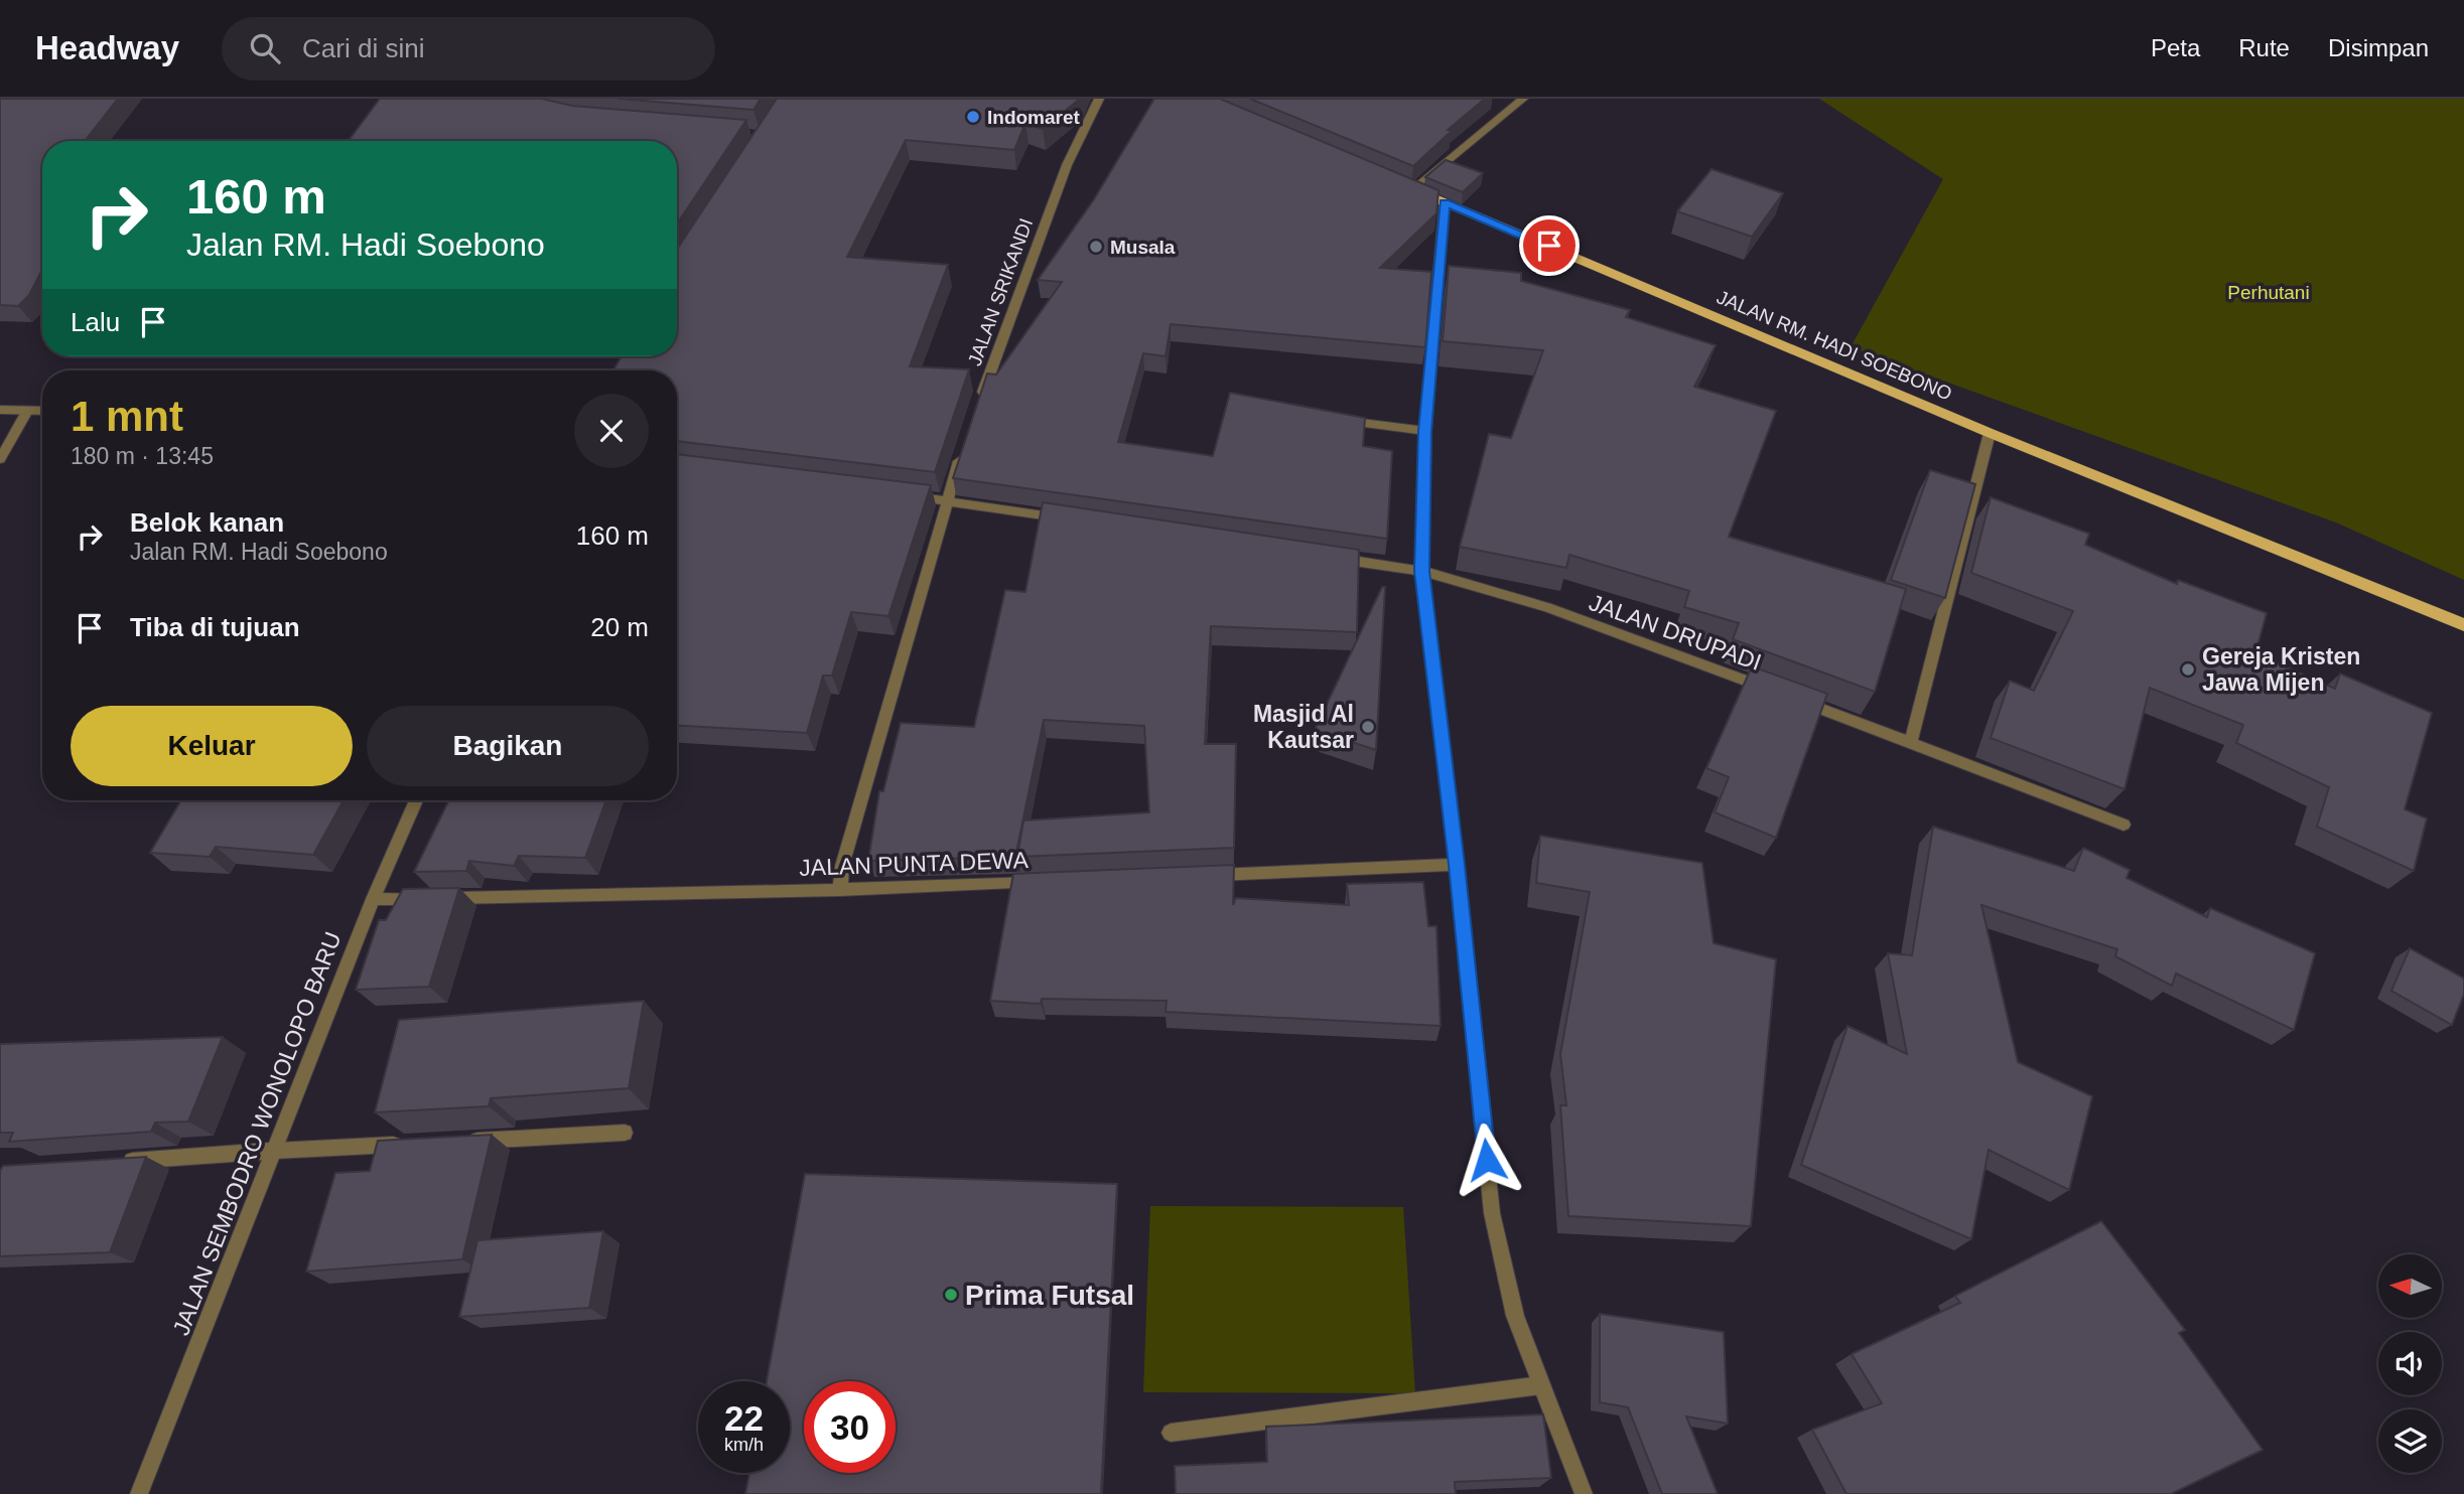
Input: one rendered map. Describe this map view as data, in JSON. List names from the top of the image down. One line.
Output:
{"streets":{"main road":["JALAN RM. HADI SOEBONO"],"street":["JALAN SRIKANDI","JALAN DRUPADI","JALAN PUNTA DEWA","JALAN SEMBODRO WONOLOPO BARU"]},"crossings":[["JALAN PUNTA DEWA","JALAN SEMBODRO WONOLOPO BARU"]],"parks":["Perhutani"],"places":["Indomaret","Musala","Gereja Kristen Jawa Mijen","Masjid Al Kautsar","Prima Futsal"],"north":"left","page":{"header":"Headway","search":"Cari di sini","nav":["Peta","Rute","Disimpan"],"turn":["160 m","Jalan RM. Hadi Soebono"],"then":"Lalu","heading":["1 mnt","180 m · 13:45"],"list":[{"name":"Belok kanan","note":"Jalan RM. Hadi Soebono","value":"160 m"},{"name":"Tiba di tujuan","value":"20 m"}],"buttons":["Keluar","Bagikan"],"speed":"22 km/h","limit":"30"}}
